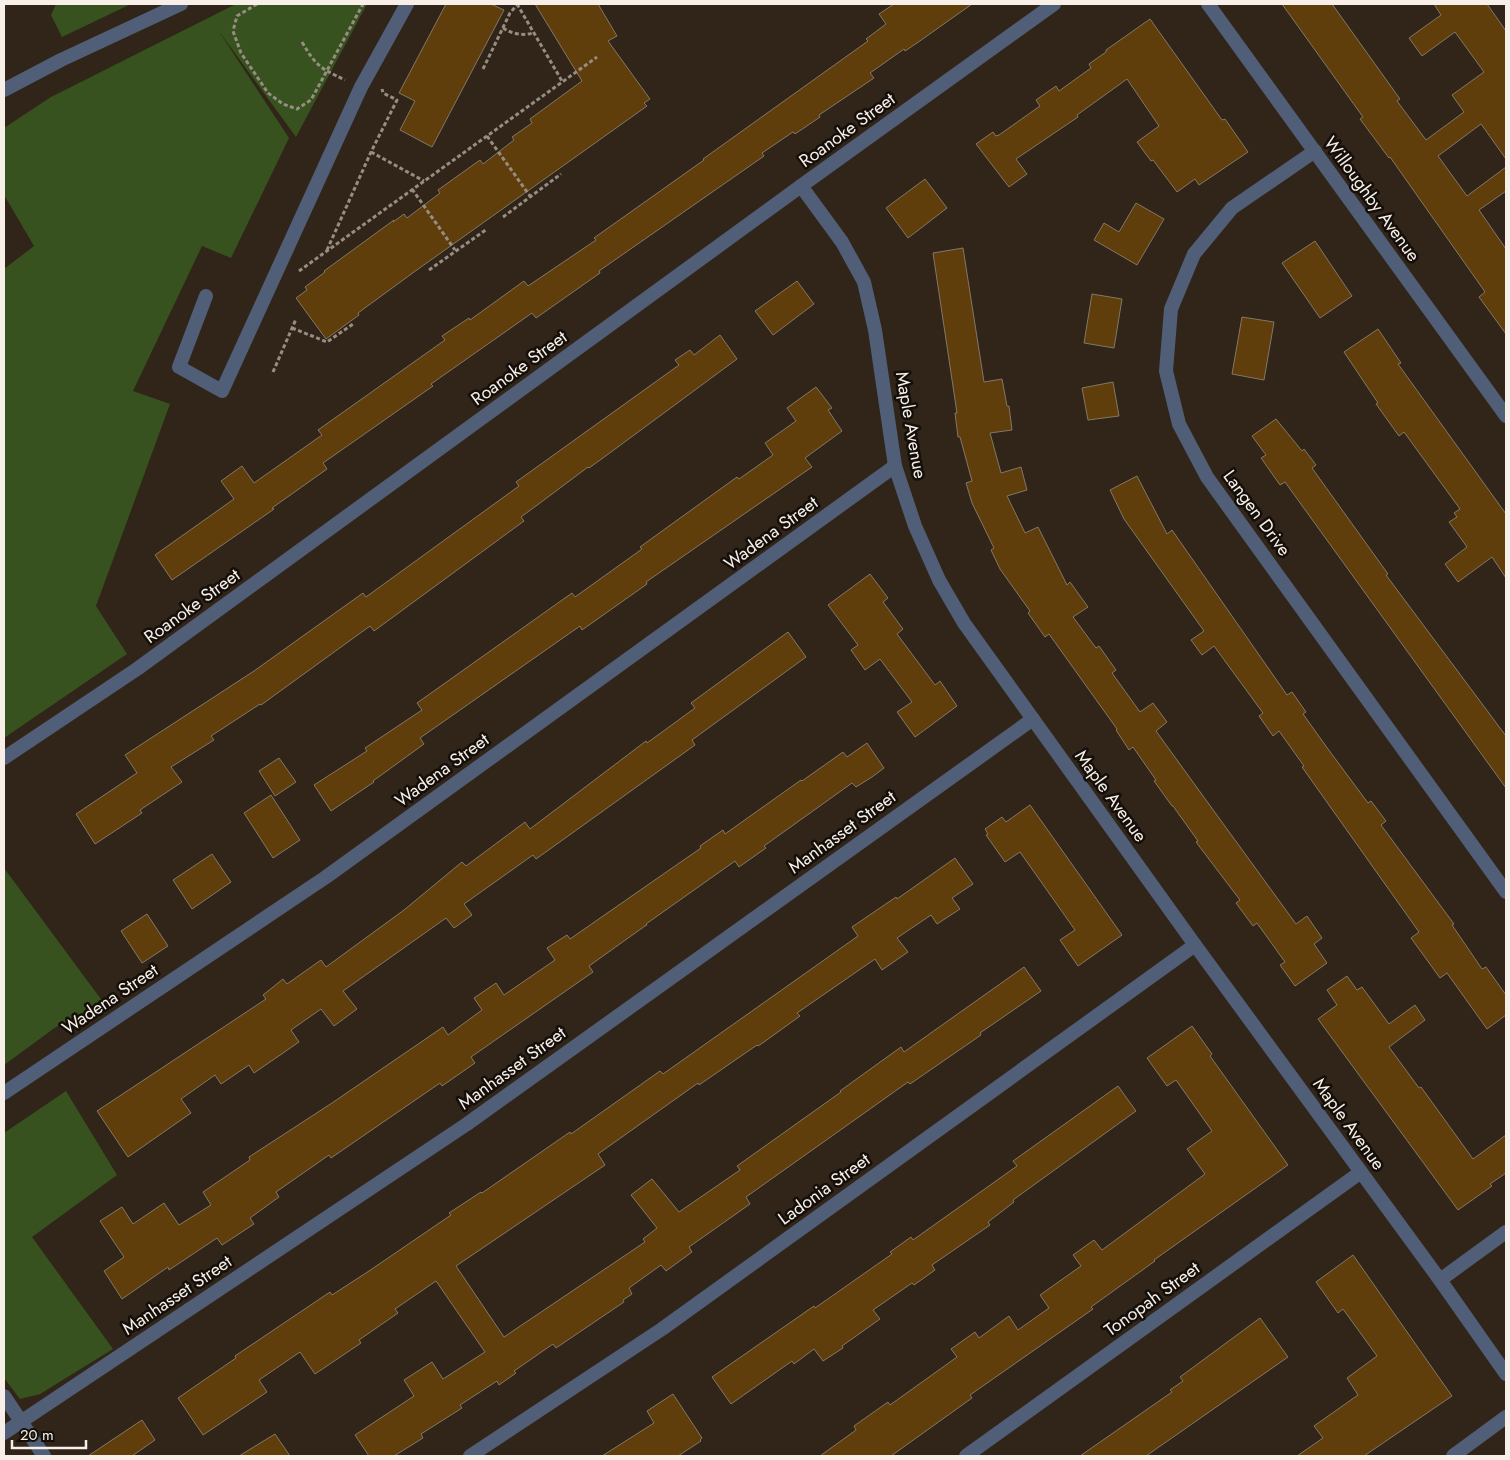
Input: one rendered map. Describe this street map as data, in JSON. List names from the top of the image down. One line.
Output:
{"streets":{"street":["Roanoke Street","Willoughby Avenue","Maple Avenue","Langen Drive","Wadena Street","Manhasset Street","Ladonia Street","Tonopah Street"]},"crossings":[["Roanoke Street","Maple Avenue"],["Willoughby Avenue","Langen Drive"],["Maple Avenue","Wadena Street"],["Maple Avenue","Manhasset Street"],["Maple Avenue","Ladonia Street"],["Maple Avenue","Tonopah Street"]],"scale_bar":"20 m"}
